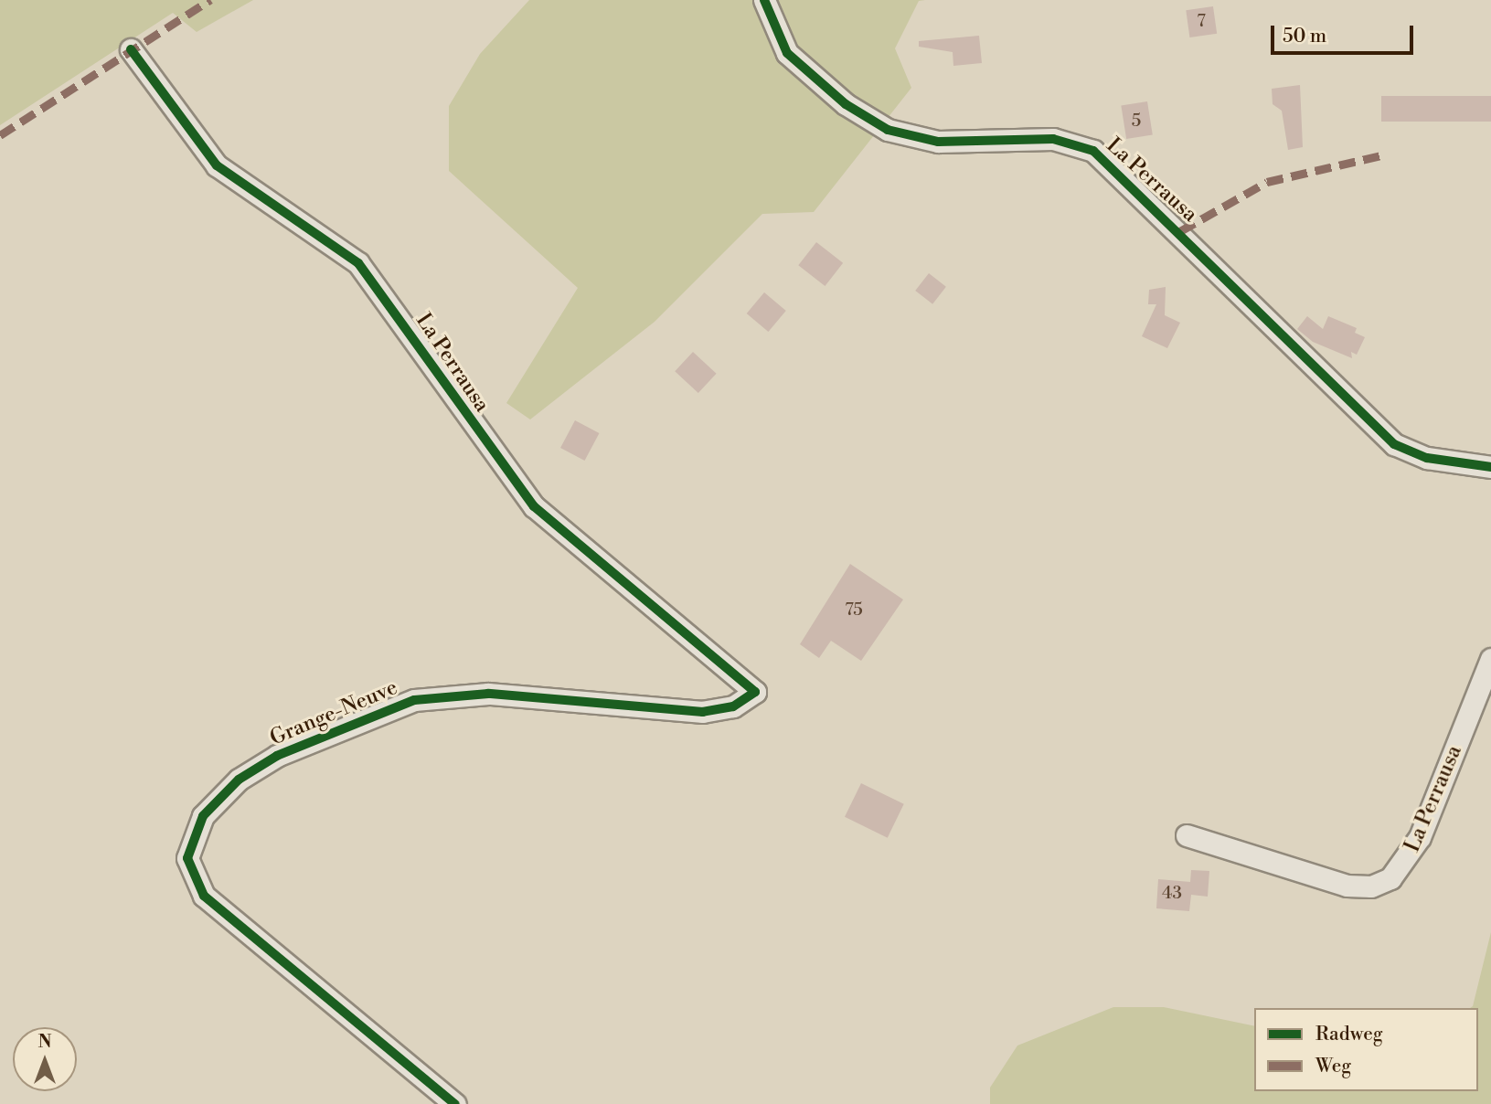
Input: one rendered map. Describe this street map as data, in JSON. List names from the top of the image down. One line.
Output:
{"streets":{"street":["La Perrausa","Grange-Neuve"]},"crossings":[["La Perrausa","Grange-Neuve"]],"house_numbers":["7","5","75","43"],"legend":["Radweg","Weg"],"scale_bar":"50 m","north":"top"}
